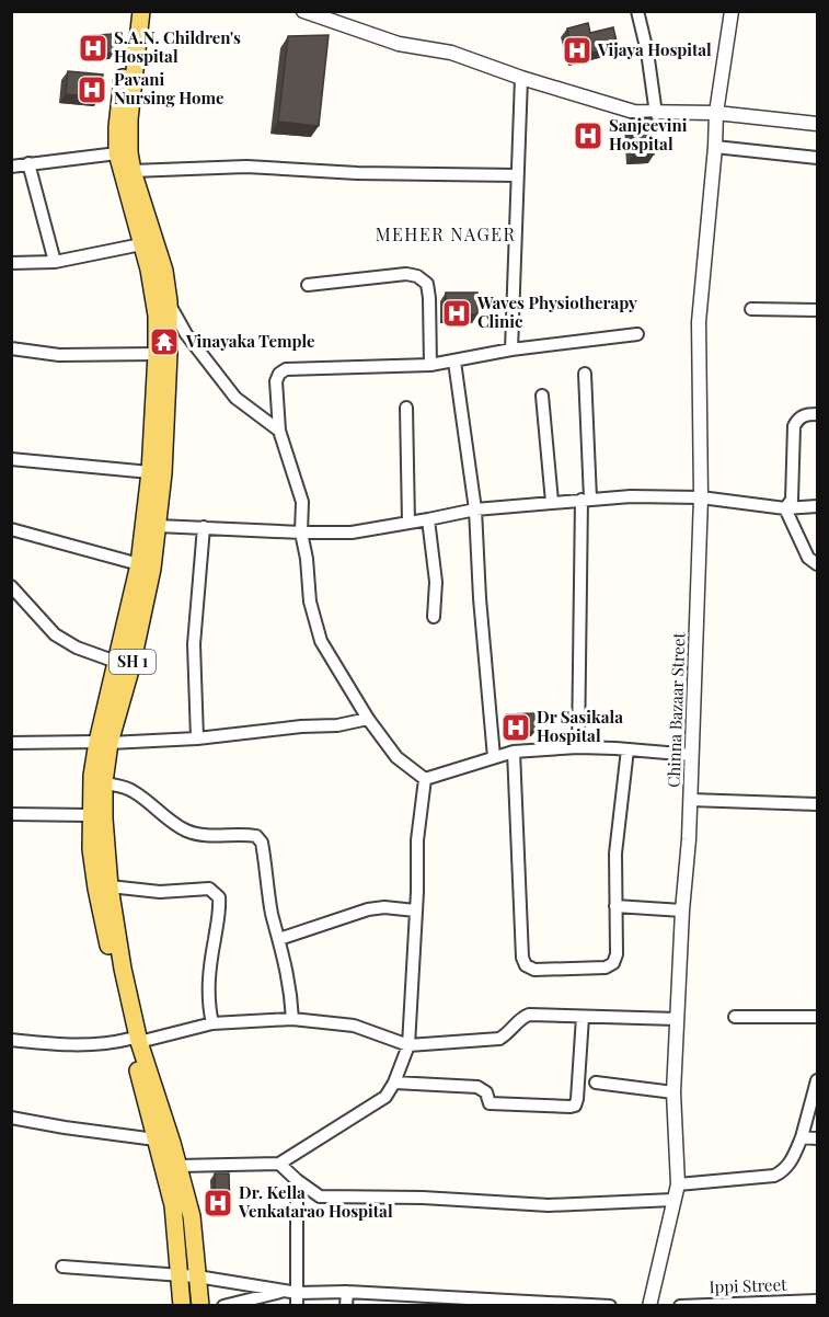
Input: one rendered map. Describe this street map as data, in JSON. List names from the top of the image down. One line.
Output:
{"streets":{"main road":["SH 1"],"street":["Chinna Bazaar Street","Ippi Street"]},"districts":["MEHER NAGER"],"places":{"hospital":["S.A.N. Children's Hospital","Vijaya Hospital","Pavani Nursing Home","Sanjeevini Hospital","Waves Physiotherapy Clinic","Dr Sasikala Hospital","Dr. Kella Venkatarao Hospital"],"temple":["Vinayaka Temple"]}}
